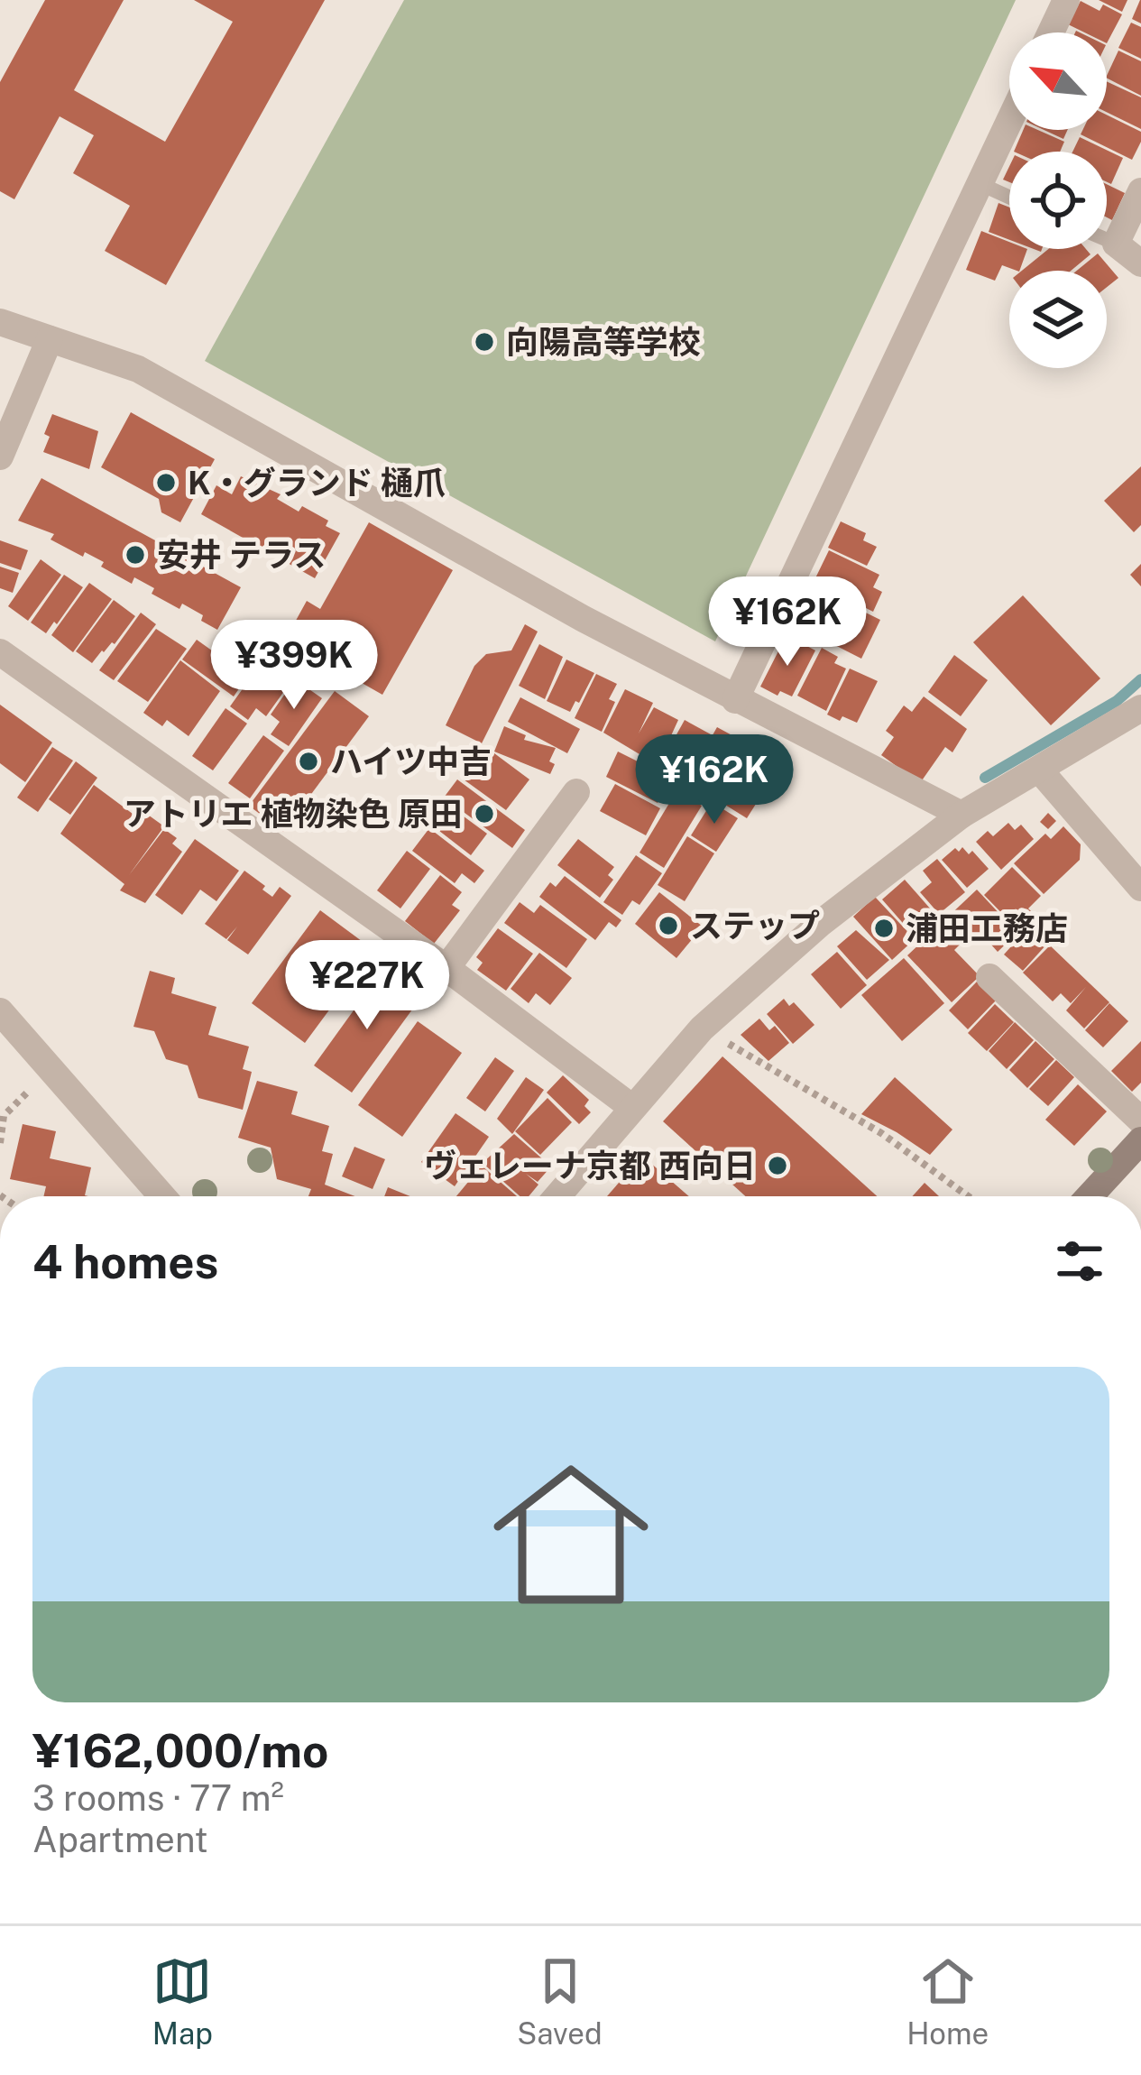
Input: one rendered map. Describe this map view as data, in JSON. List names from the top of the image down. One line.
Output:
{"places":["向陽高等学校","K・グランド 樋爪","安井 テラス","ハイツ中吉","アトリエ 植物染色 原田","ステップ","浦田工務店","ヴェレーナ京都 西向日"],"north":"top left","page":{"price":["¥162K","¥399K","¥162K","¥227K"],"heading":"4 homes","list":[{"name":"¥162,000/mo","note":"3 rooms · 77 m² · Apartment"}],"tabs":["Map","Saved","Home"]}}
